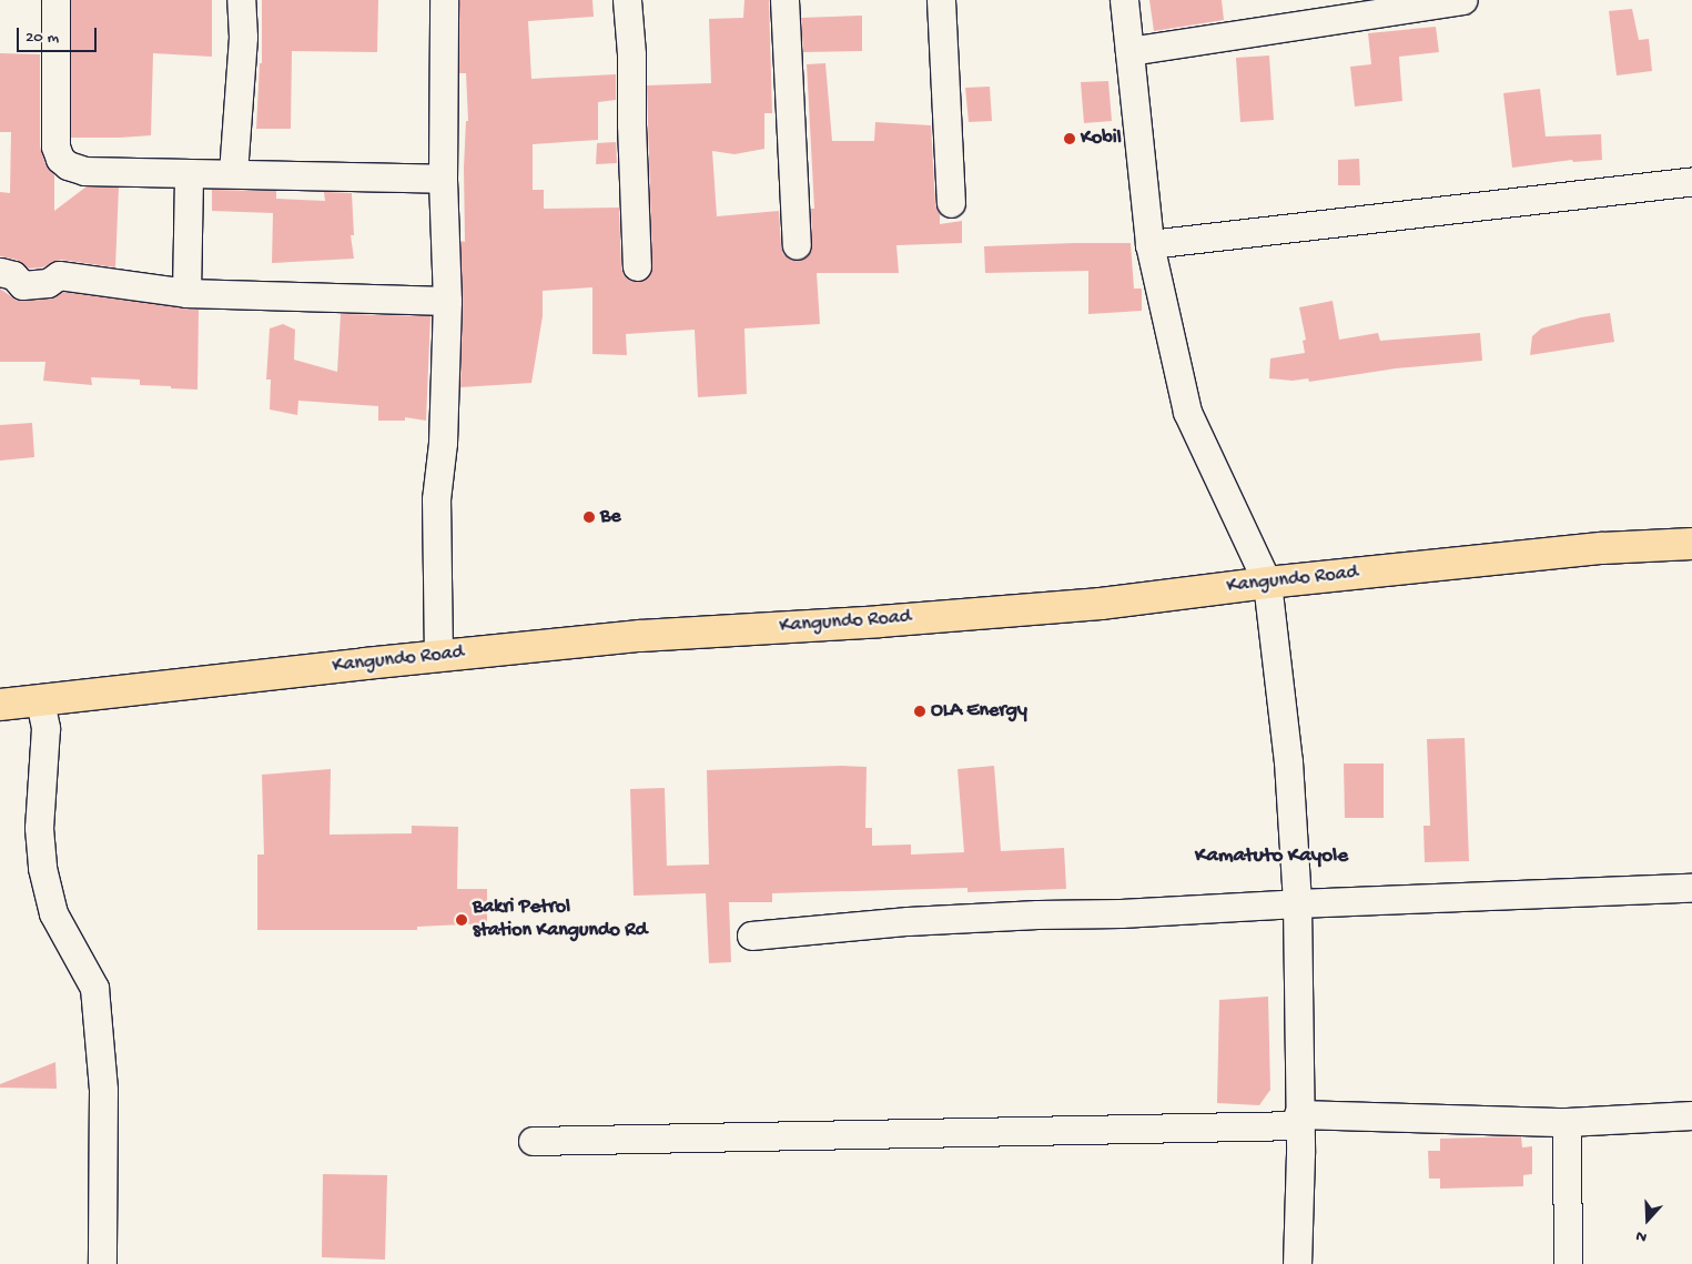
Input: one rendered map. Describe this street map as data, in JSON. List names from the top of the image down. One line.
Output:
{"streets":{"highway":["Kangundo Road"]},"districts":["Kamatuto Kayole"],"places":["Kobil","Be","OLA Energy","Bakri Petrol station Kangundo Rd"],"scale_bar":"20 m","north":"bottom"}
